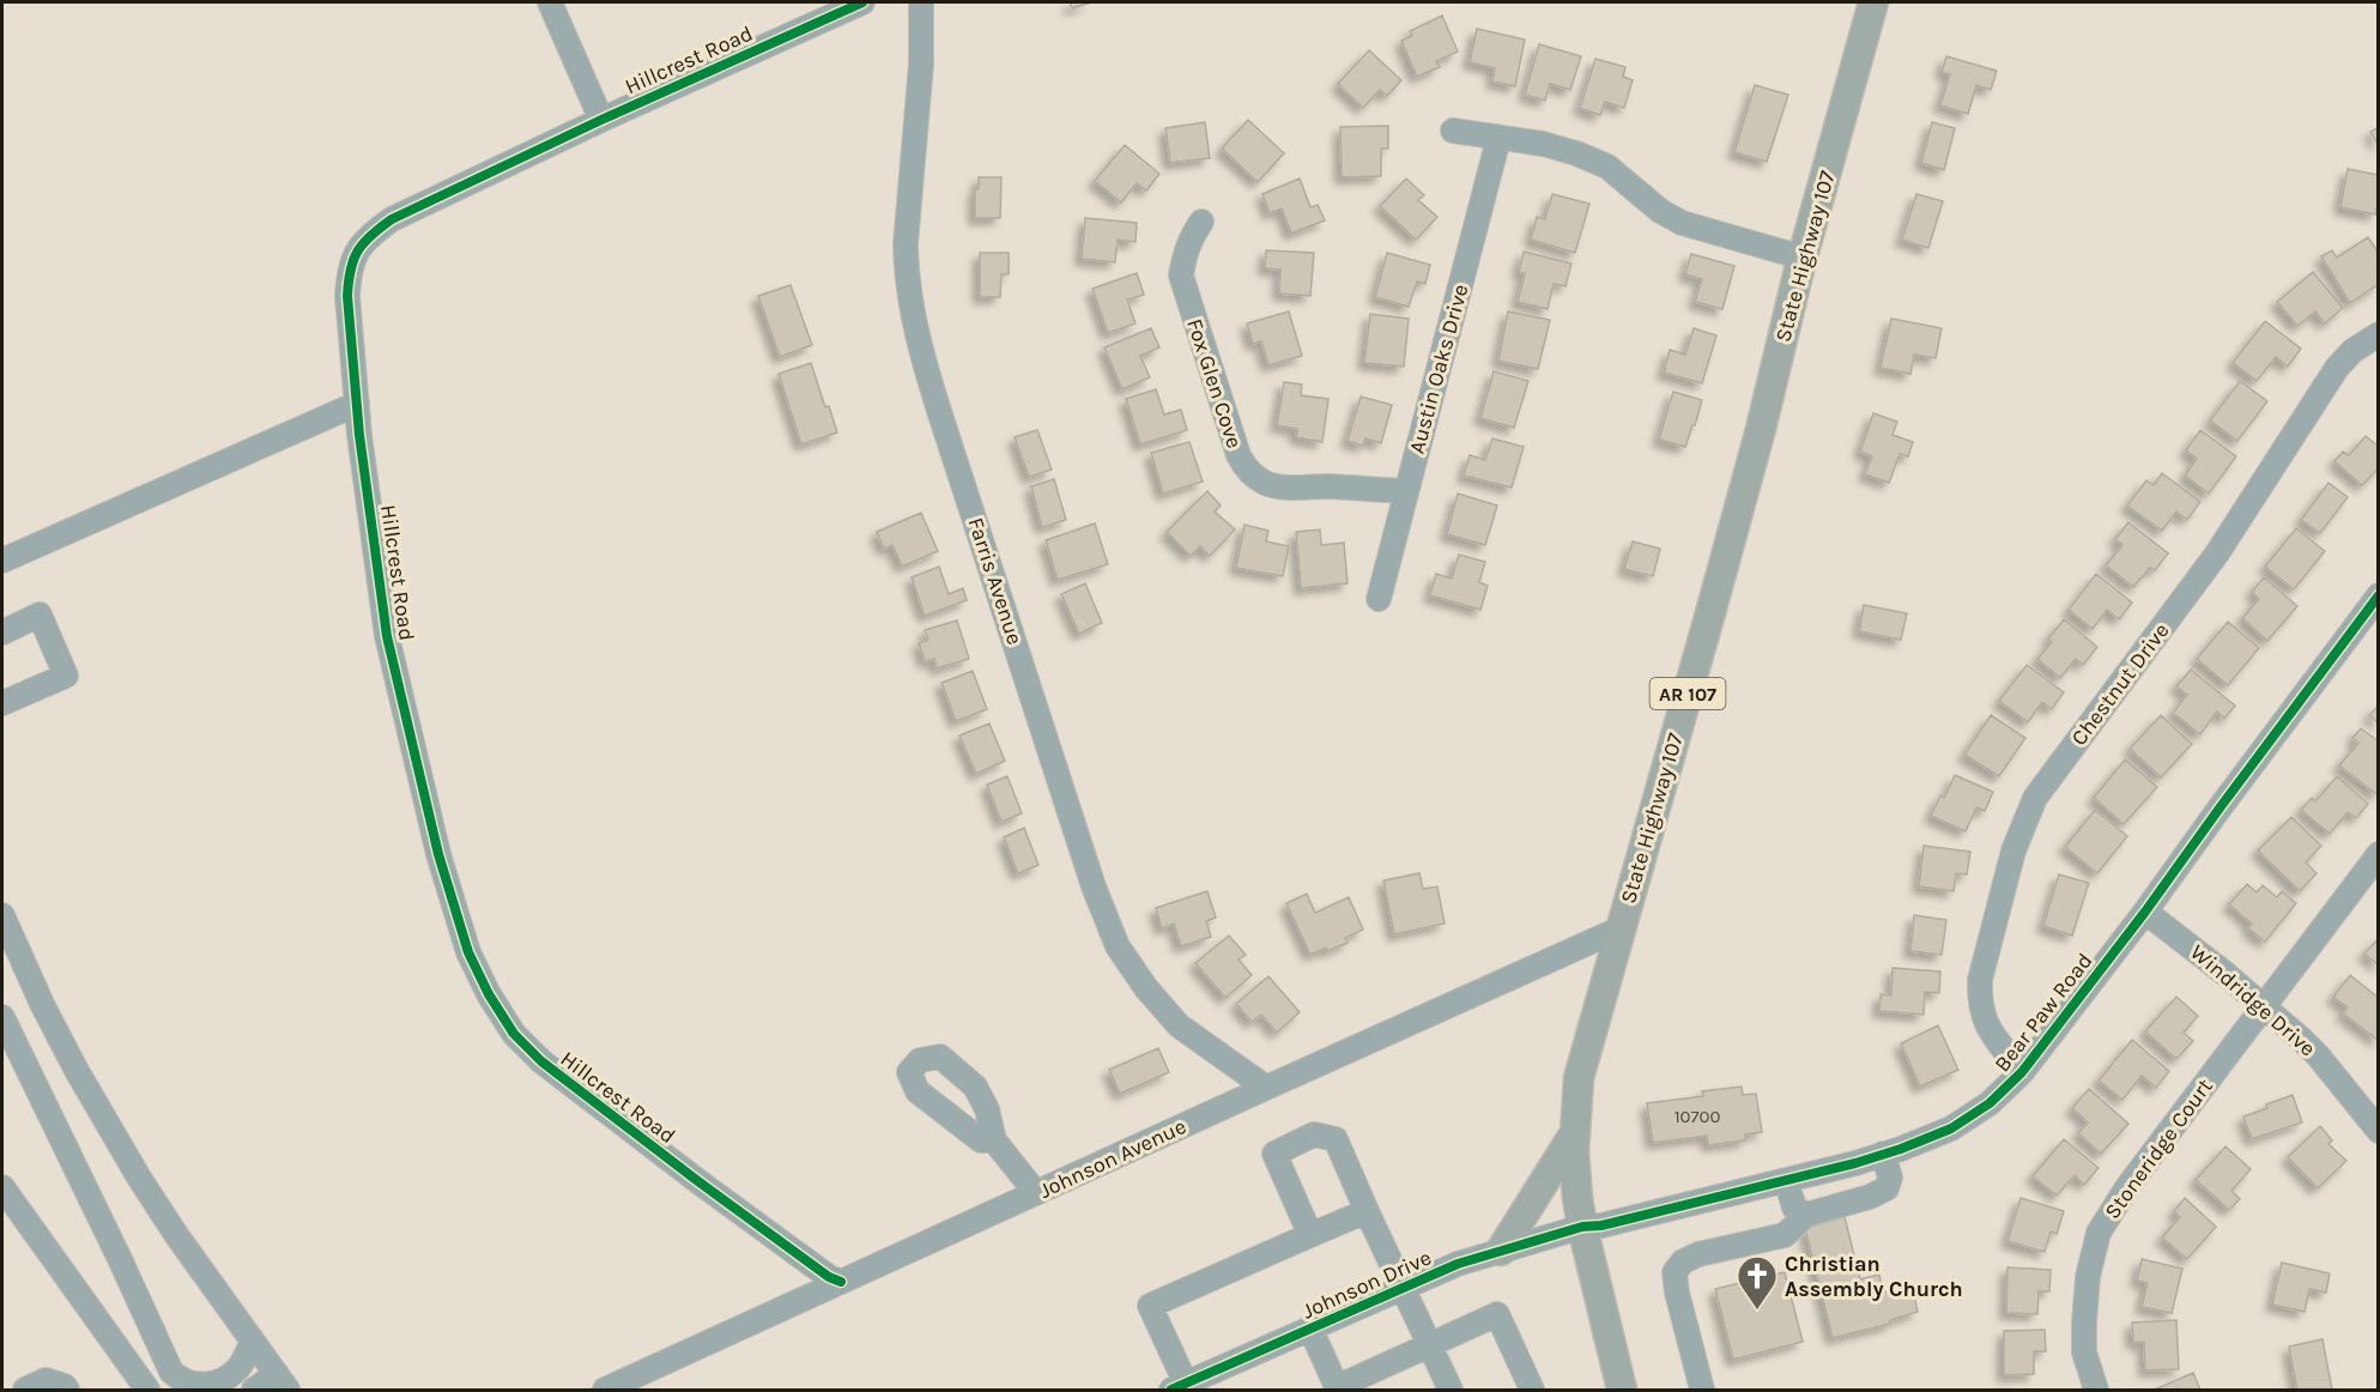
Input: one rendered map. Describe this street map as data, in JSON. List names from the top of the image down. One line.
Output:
{"streets":{"main road":["State Highway 107","AR 107"],"street":["Hillcrest Road","Austin Oaks Drive","Fox Glen Cove","Farris Avenue","Chestnut Drive","Windridge Drive","Bear Paw Road","Stoneridge Court","Johnson Avenue","Johnson Drive"]},"crossings":[["Hillcrest Road","Johnson Avenue"],["State Highway 107","Bear Paw Road"],["State Highway 107","Johnson Avenue"],["State Highway 107","Johnson Drive"],["Austin Oaks Drive","Fox Glen Cove"],["Farris Avenue","Johnson Avenue"],["Chestnut Drive","Bear Paw Road"],["Windridge Drive","Bear Paw Road"],["Windridge Drive","Stoneridge Court"],["Bear Paw Road","Johnson Drive"]],"places":{"church":["Christian Assembly Church"]},"house_numbers":["10700"]}
